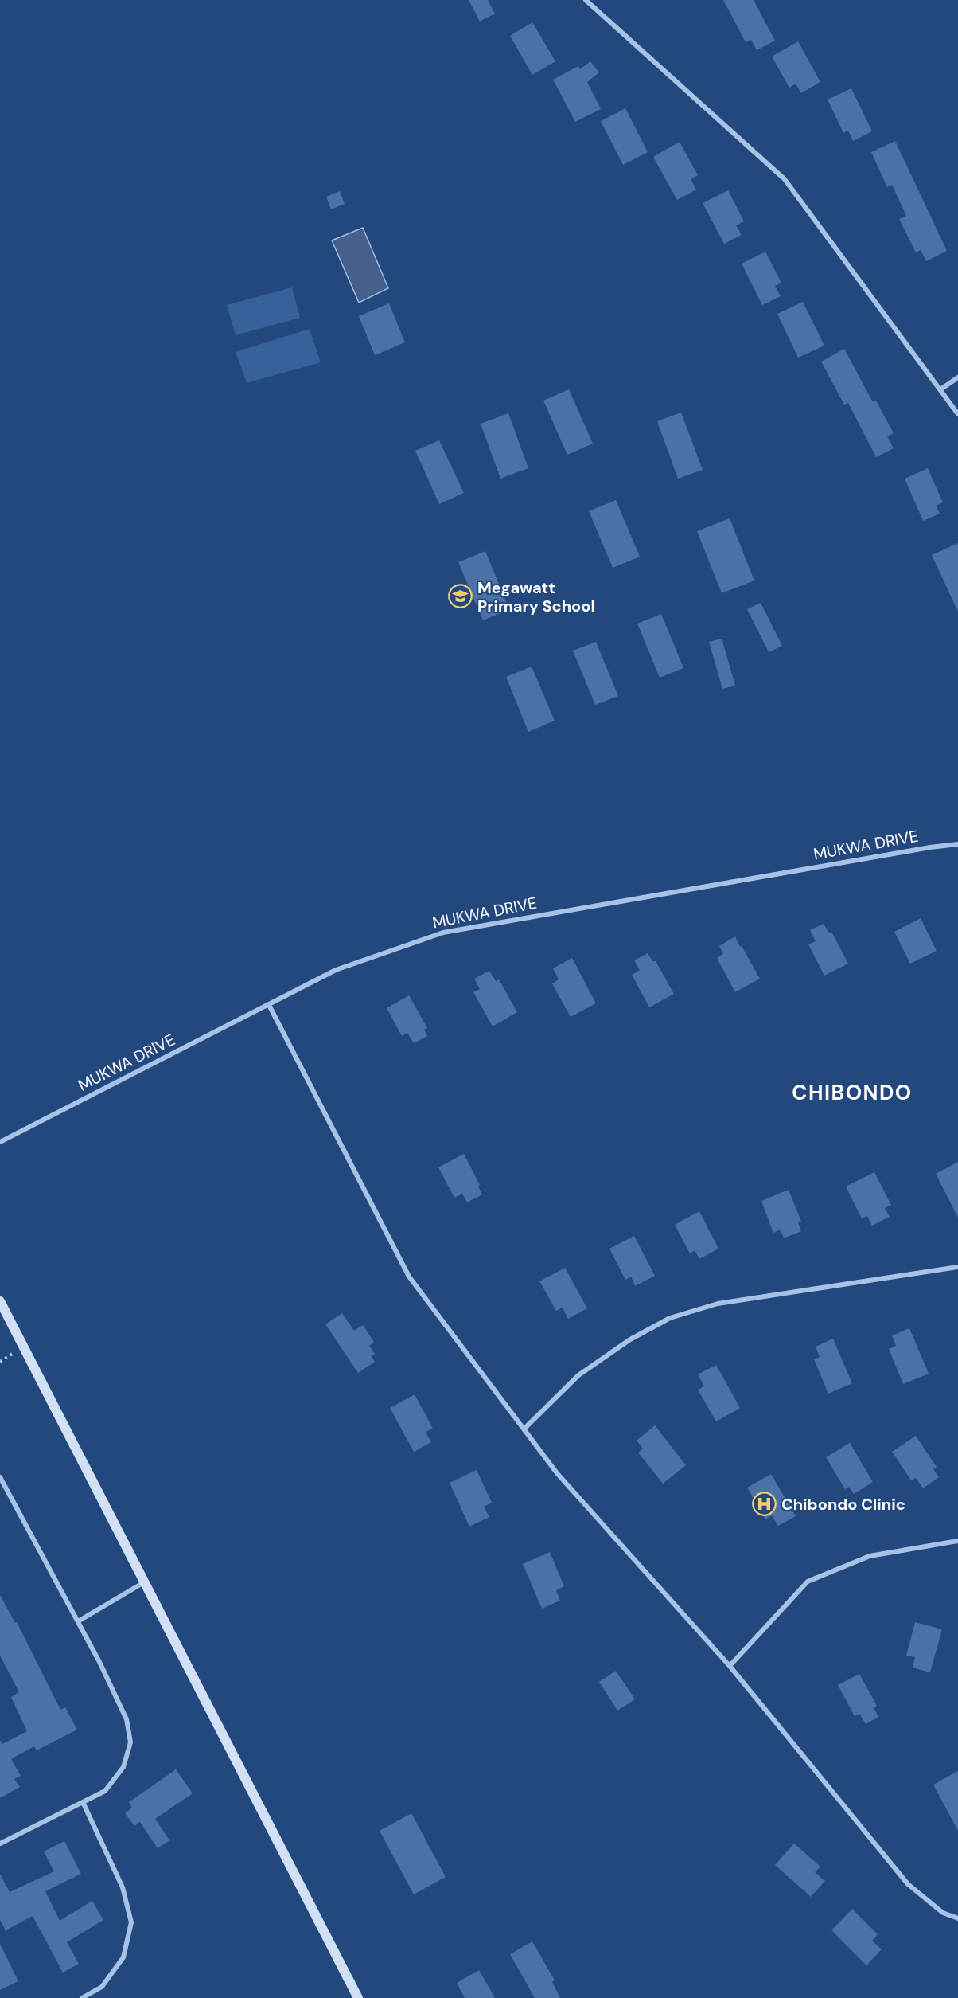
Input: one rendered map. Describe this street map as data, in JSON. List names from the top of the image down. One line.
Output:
{"streets":{"street":["MUKWA DRIVE"]},"districts":["CHIBONDO"],"places":{"school or university":["Megawatt Primary School"],"hospital":["Chibondo Clinic"]}}
